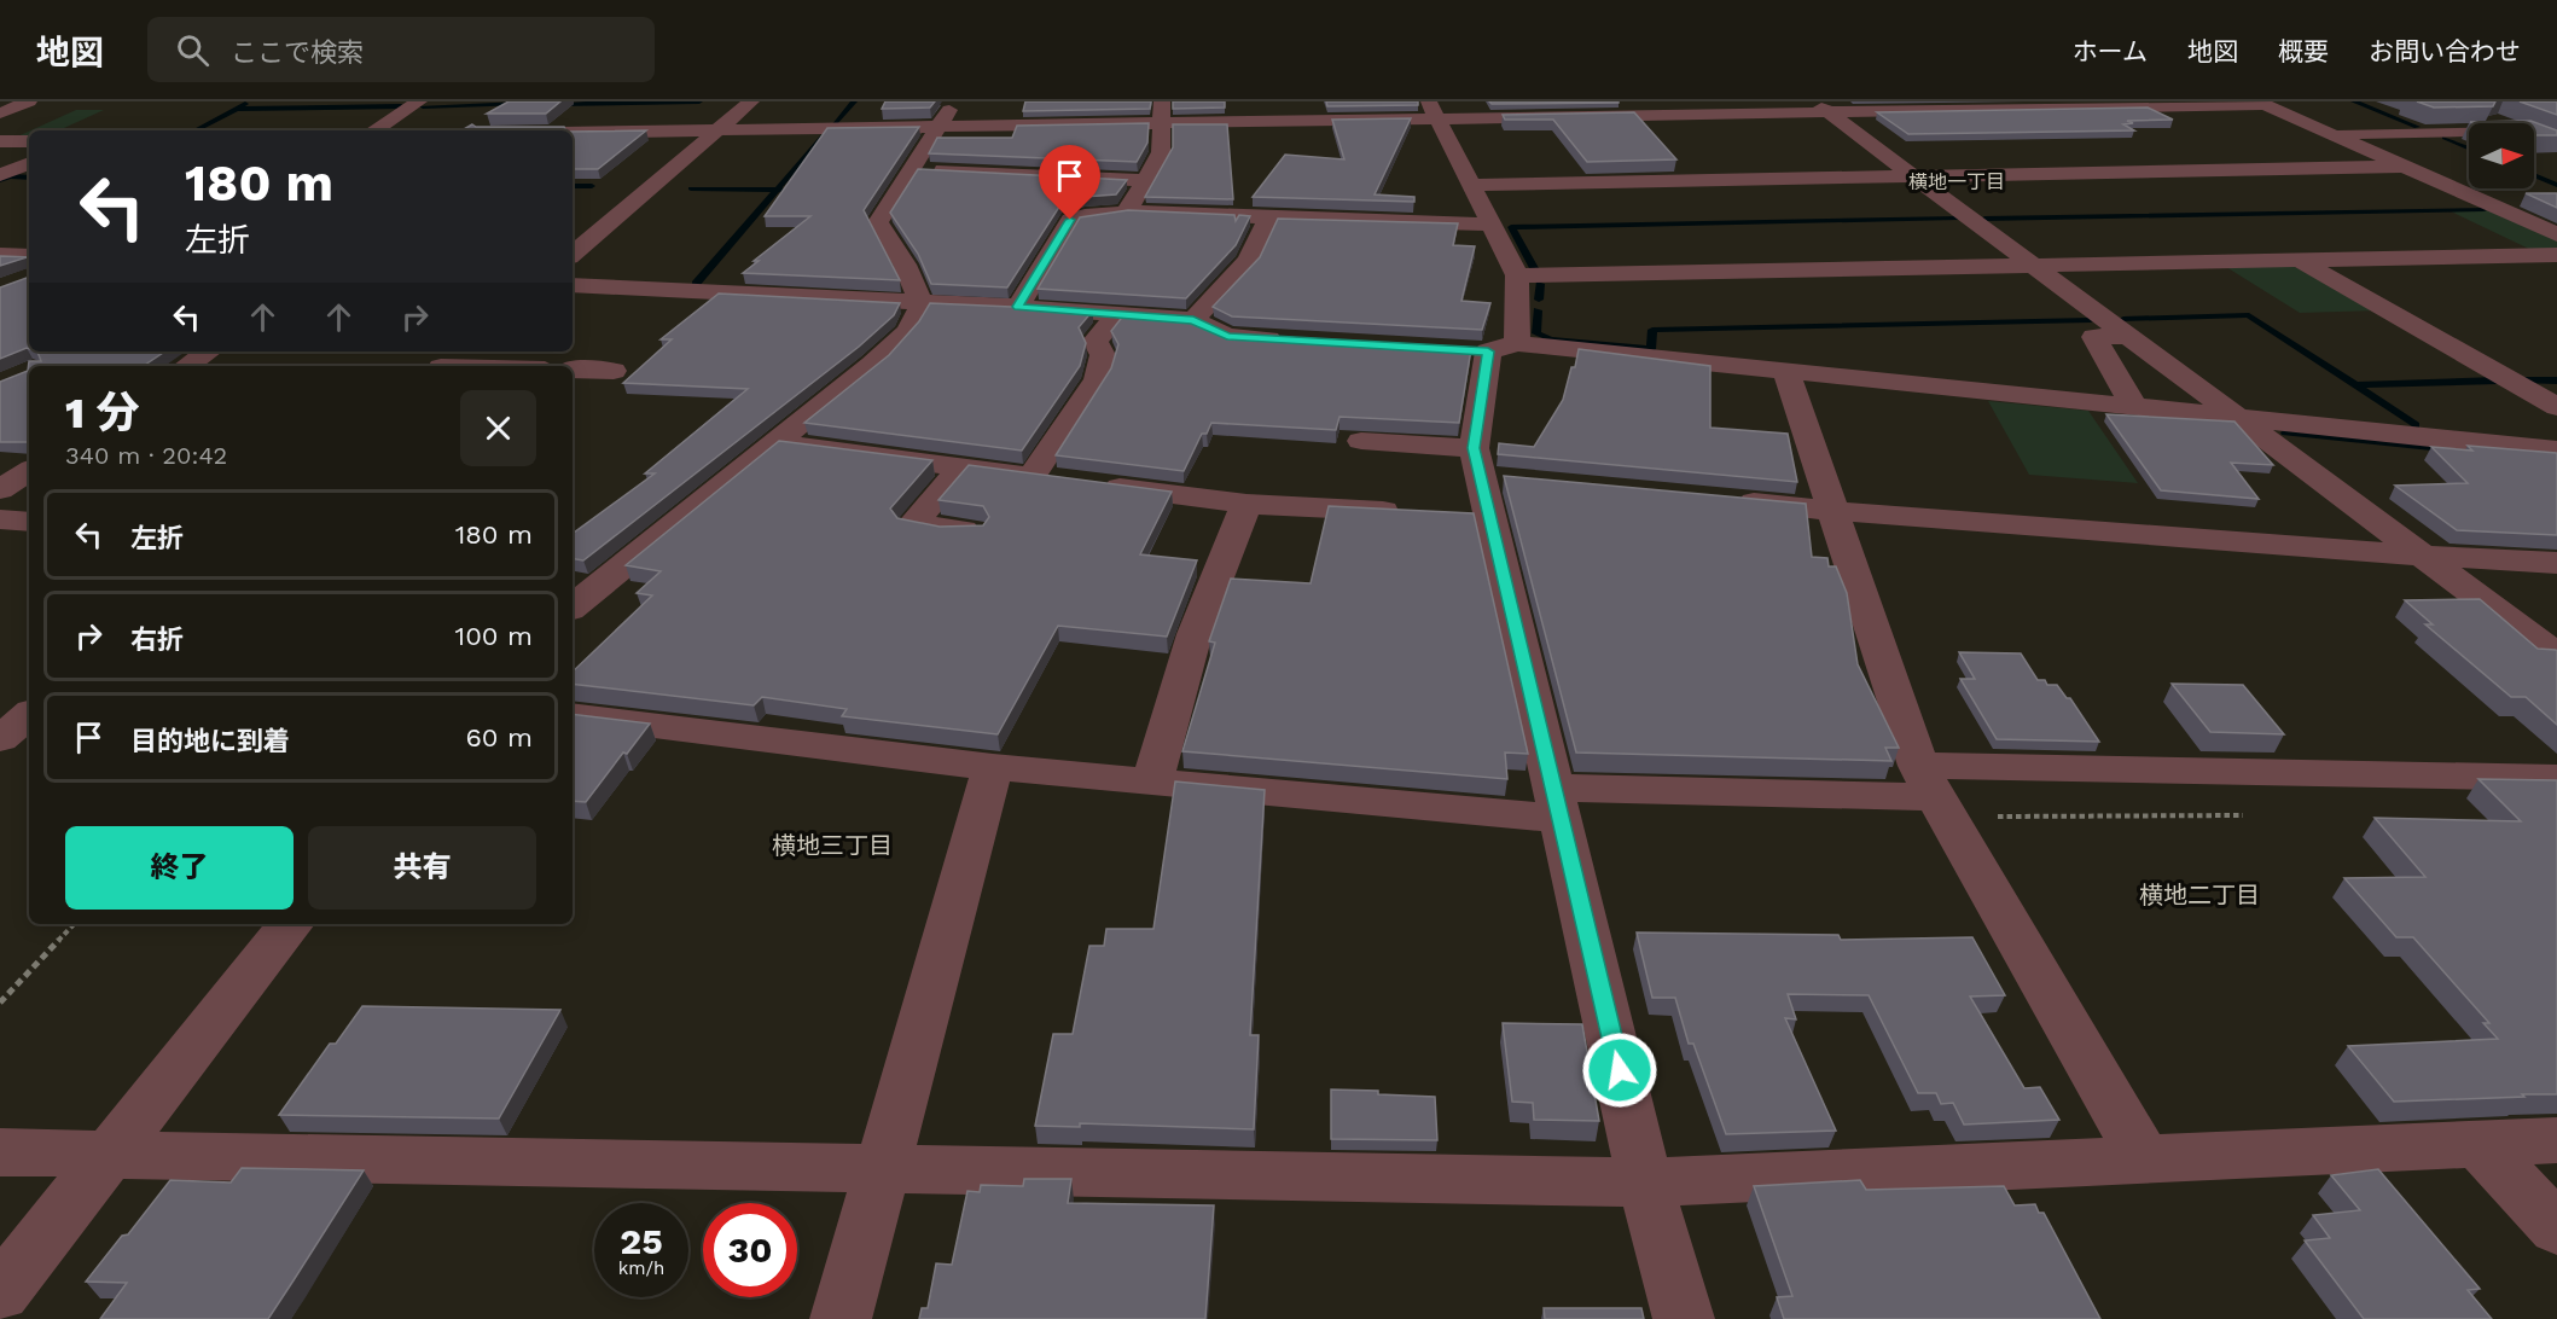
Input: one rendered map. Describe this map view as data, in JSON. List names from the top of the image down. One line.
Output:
{"districts":["横地一丁目","横地三丁目","横地二丁目"],"north":"right","page":{"header":"地図","search":"ここで検索","nav":["ホーム","地図","概要","お問い合わせ"],"turn":["180 m","左折"],"heading":["1 分","340 m · 20:42"],"list":[{"name":"左折","value":"180 m"},{"name":"右折","value":"100 m"},{"name":"目的地に到着","value":"60 m"}],"buttons":["終了","共有"],"speed":"25 km/h","limit":"30"}}
